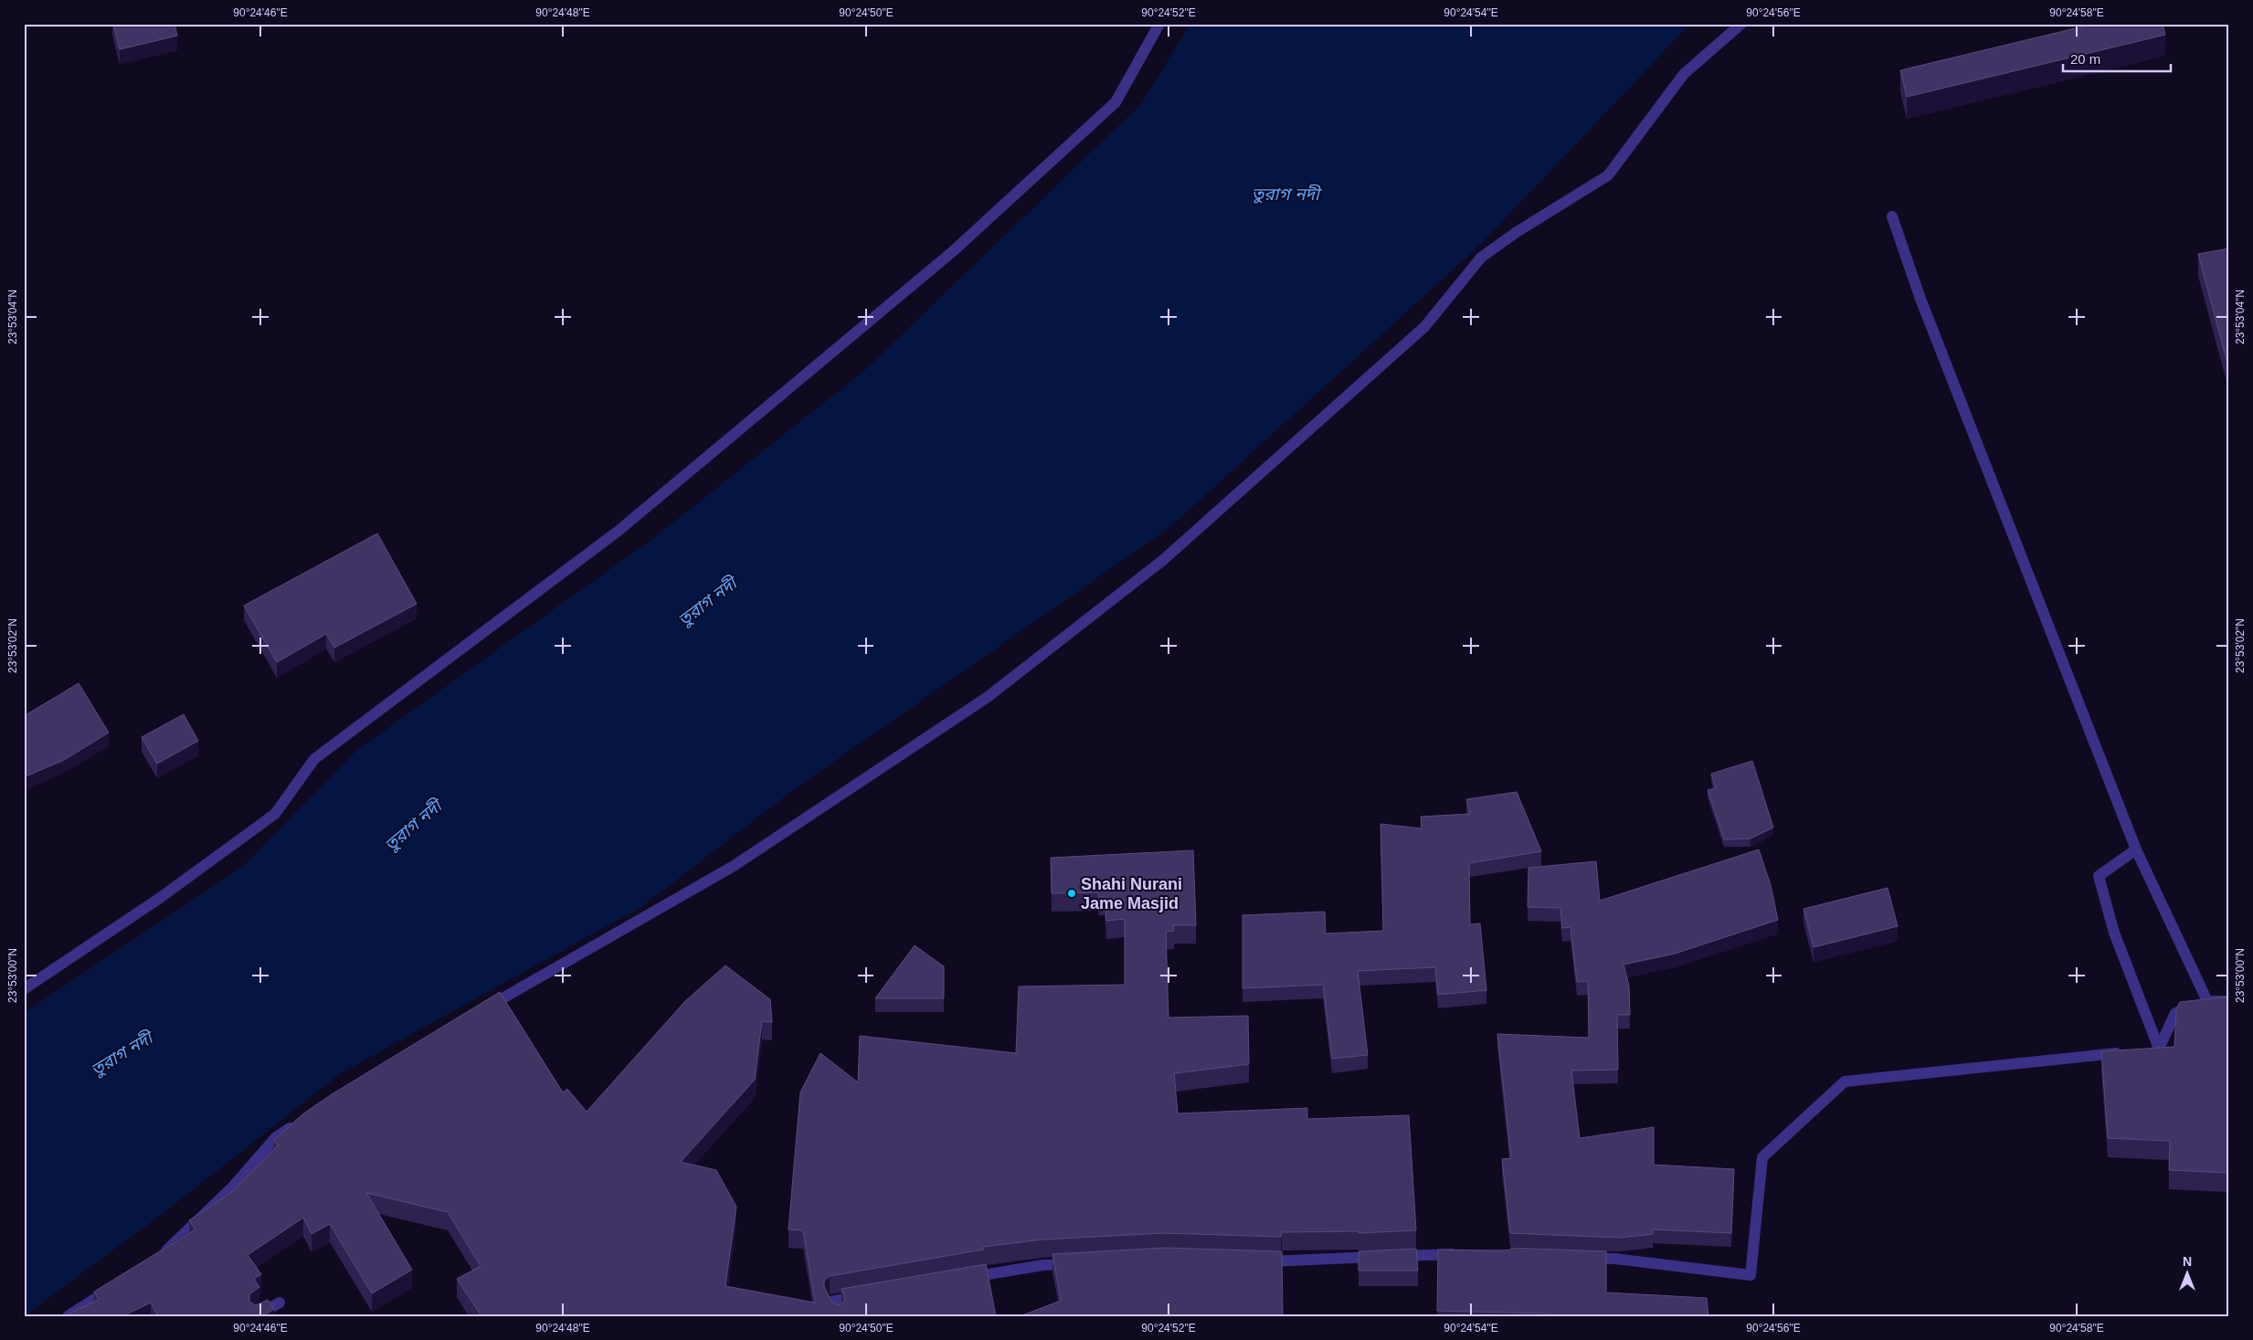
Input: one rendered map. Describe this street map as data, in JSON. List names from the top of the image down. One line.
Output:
{"water":["তুরাগ নদী"],"places":["Shahi Nurani Jame Masjid"],"scale_bar":"20 m","north":"top","coordinates":["90°24'46\"E","90°24'48\"E","90°24'50\"E","90°24'52\"E","90°24'54\"E","90°24'56\"E","90°24'58\"E","23°53'04\"N","23°53'02\"N","23°53'00\"N"]}
